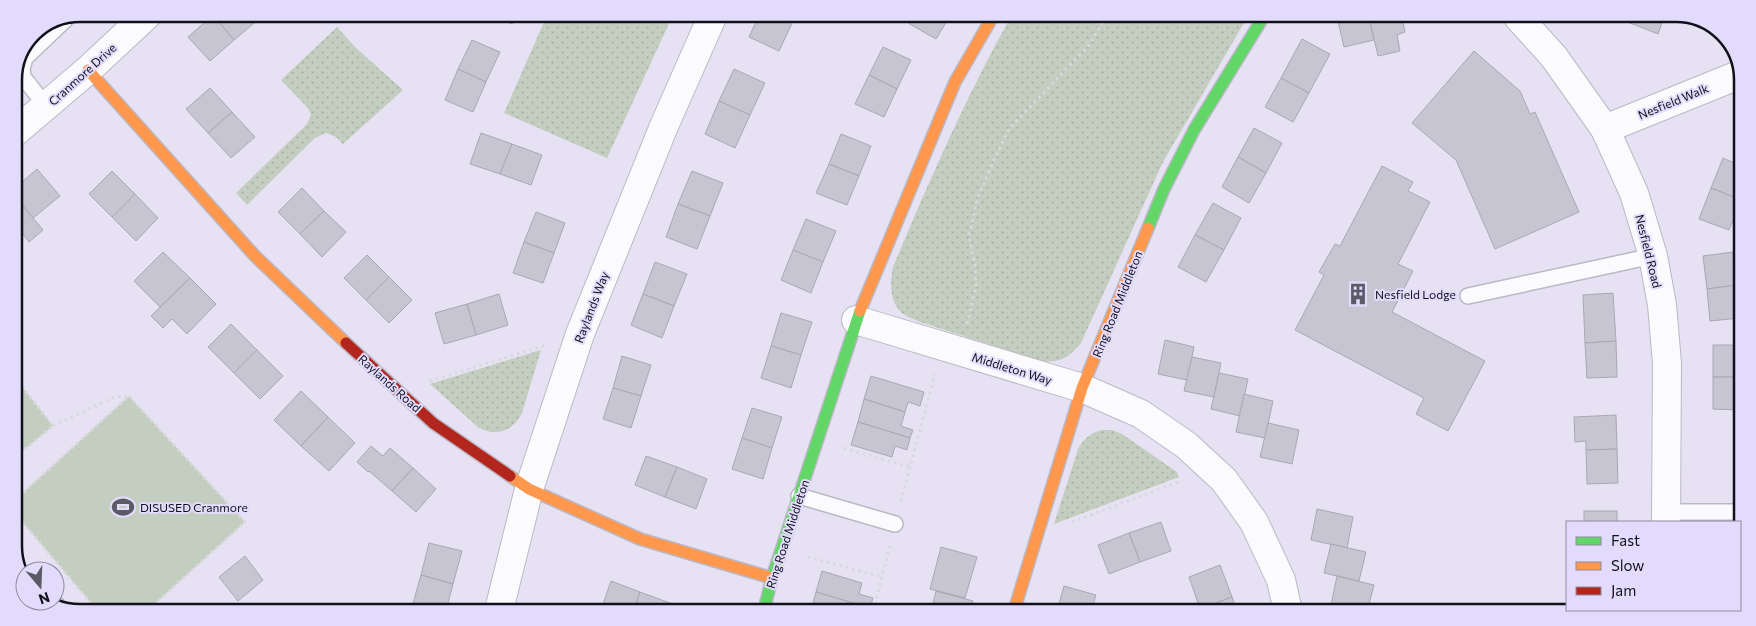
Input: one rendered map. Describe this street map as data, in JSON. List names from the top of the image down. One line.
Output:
{"streets":{"street":["Cranmore Drive","Nesfield Walk","Nesfield Road","Ring Road Middleton","Raylands Way","Middleton Way","Raylands Road"]},"crossings":[["Cranmore Drive","Raylands Road"],["Nesfield Walk","Nesfield Road"],["Ring Road Middleton","Middleton Way"],["Ring Road Middleton","Raylands Road"],["Raylands Way","Raylands Road"]],"places":{"building":["Nesfield Lodge"],"sports":["DISUSED Cranmore"]},"legend":["Fast","Slow","Jam"],"north":"bottom"}
